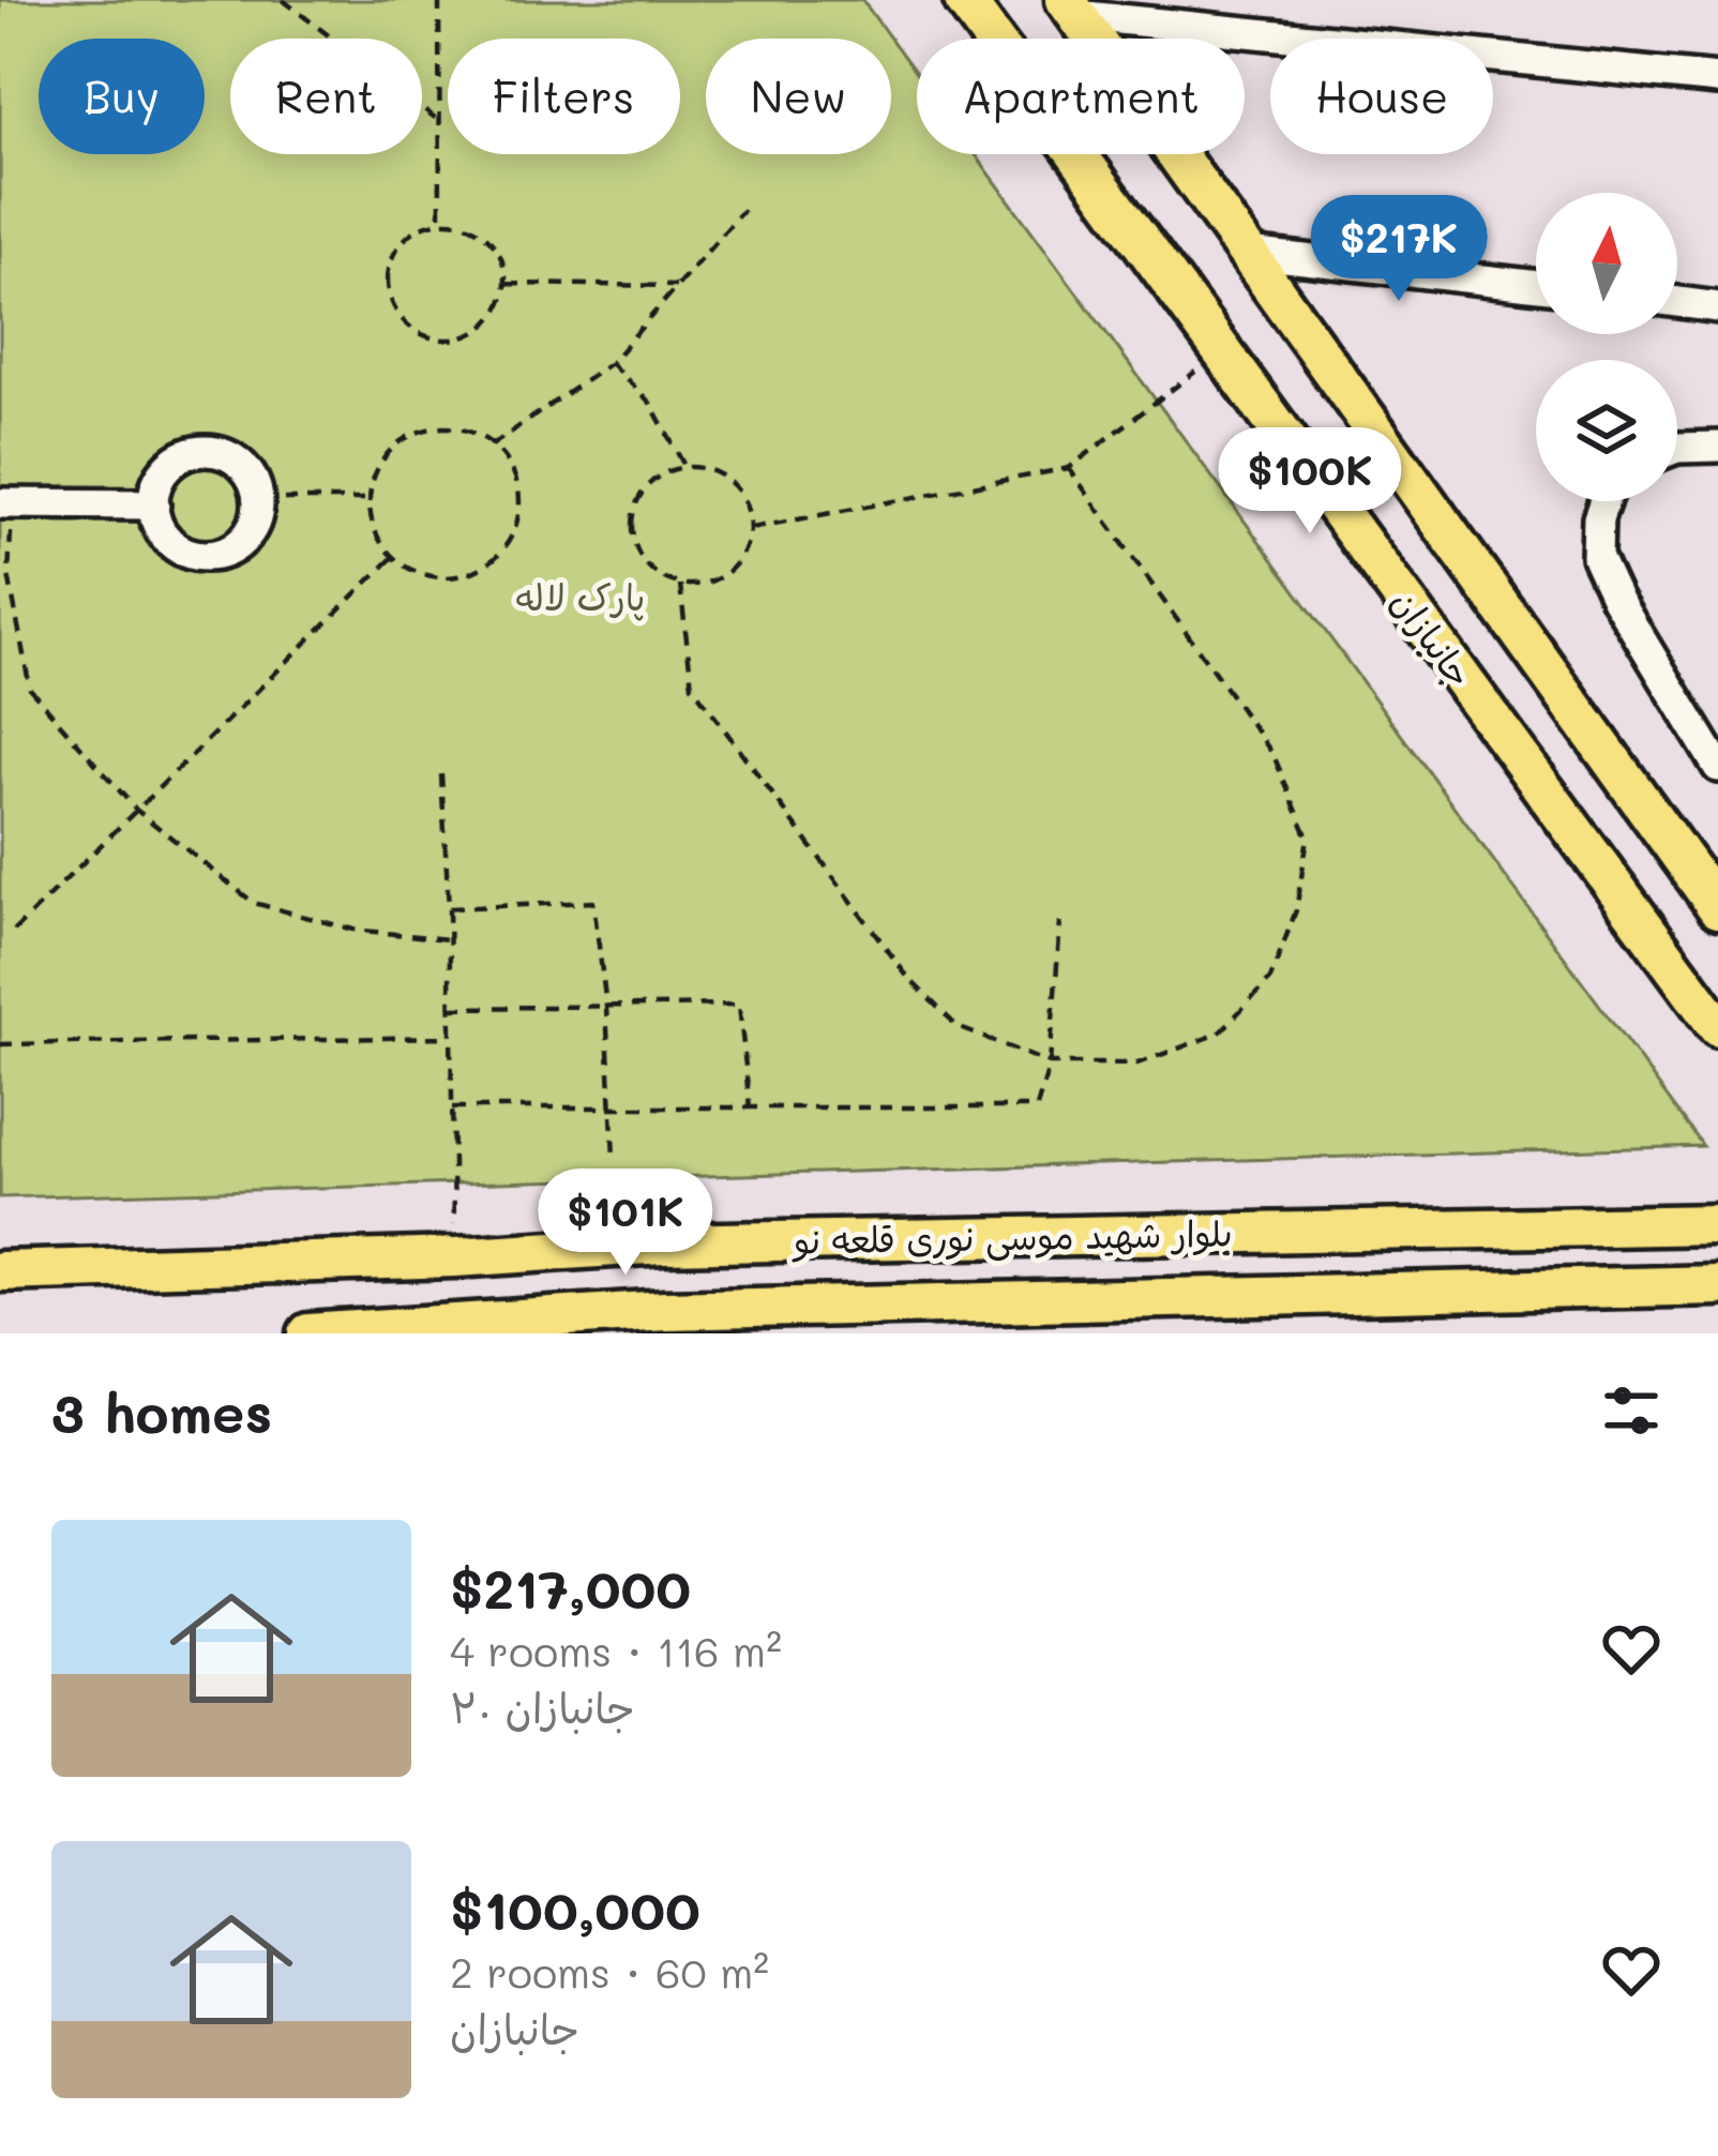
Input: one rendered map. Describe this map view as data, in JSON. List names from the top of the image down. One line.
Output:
{"streets":{"main road":["جانبازان","بلوار شهید موسی نوری قلعه نو"]},"parks":["پارک لاله"],"north":"top","page":{"chip":["Buy","Rent","Filters","New","Apartment","House"],"price":["$217K","$100K","$101K"],"heading":"3 homes","list":[{"name":"$217,000","note":"4 rooms · 116 m² · جانبازان ۲۰"},{"name":"$100,000","note":"2 rooms · 60 m² · جانبازان"}]}}
